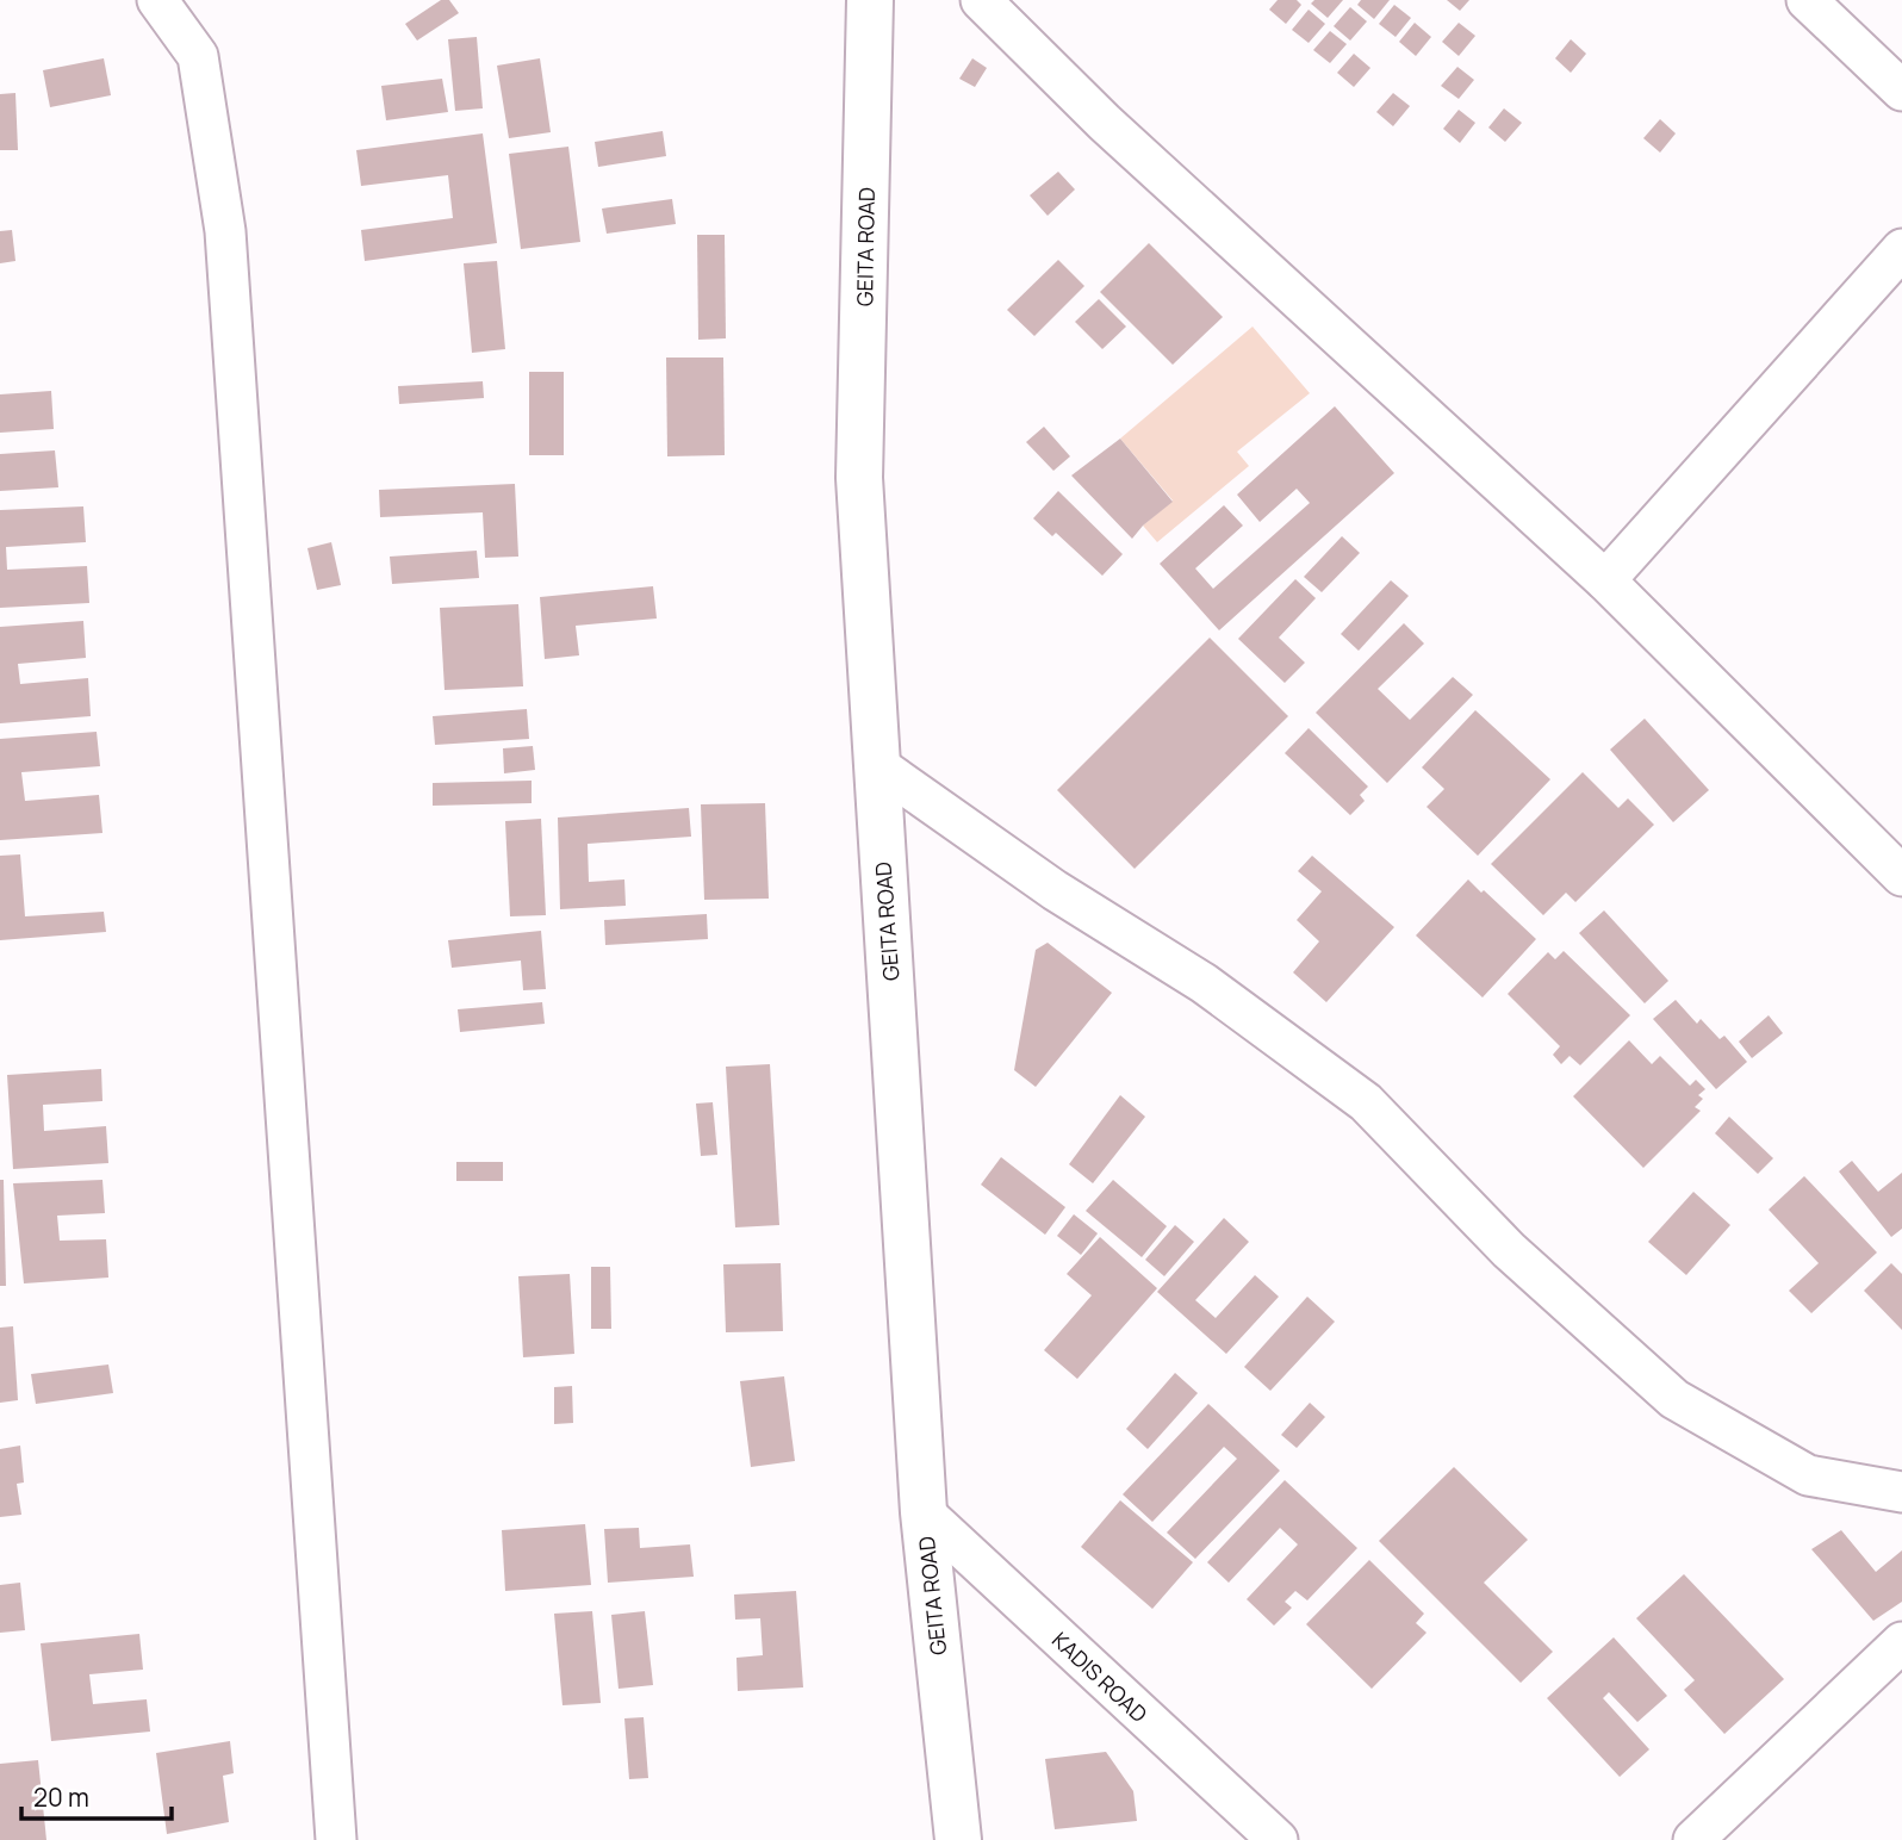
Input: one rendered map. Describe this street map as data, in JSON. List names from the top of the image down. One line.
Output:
{"streets":{"main road":["GEITA ROAD"],"street":["KADIS ROAD"]},"crossings":[["GEITA ROAD","KADIS ROAD"]],"scale_bar":"20 m"}
